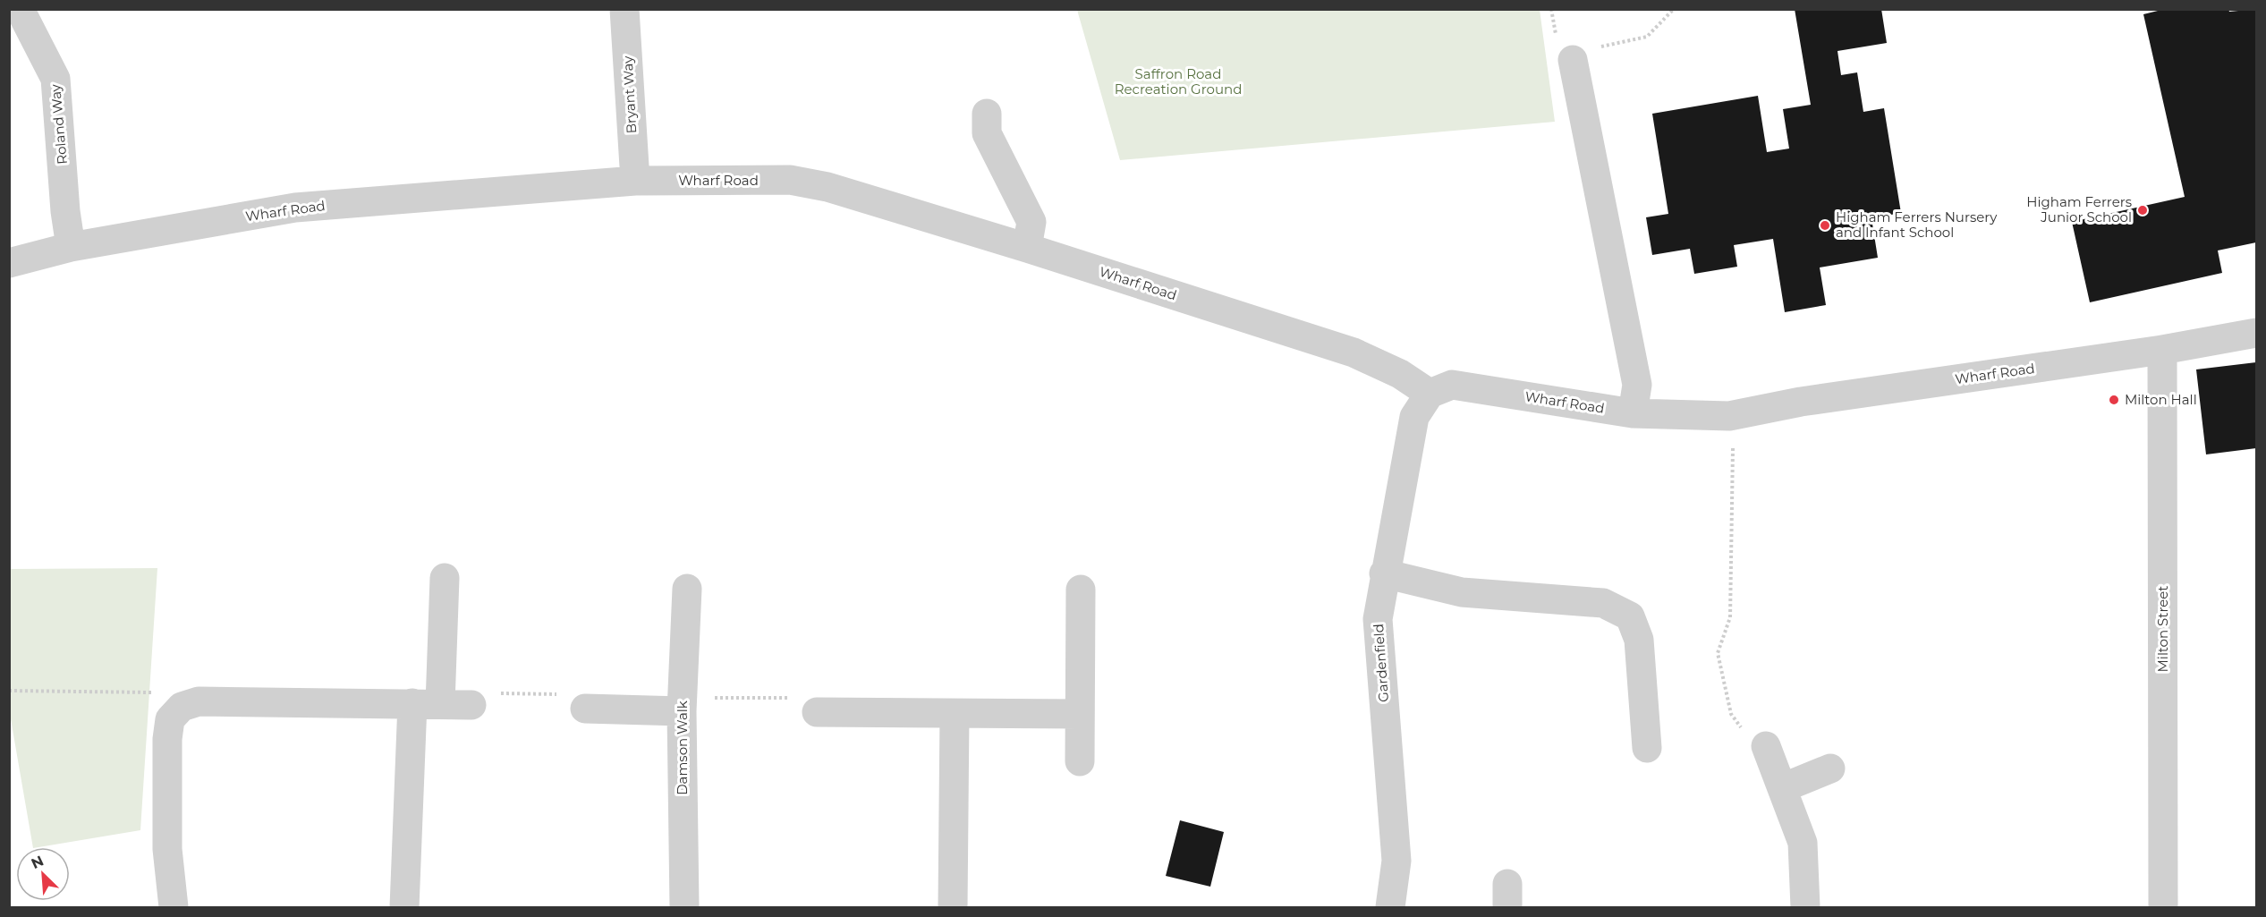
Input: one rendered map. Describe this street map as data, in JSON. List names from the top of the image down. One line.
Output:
{"streets":{"street":["Bryant Way","Roland Way","Wharf Road","Milton Street","Gardenfield","Damson Walk"]},"crossings":[["Bryant Way","Wharf Road"],["Roland Way","Wharf Road"],["Wharf Road","Milton Street"],["Wharf Road","Gardenfield"]],"parks":["Saffron Road Recreation Ground"],"places":["Higham Ferrers Junior School","Higham Ferrers Nursery and Infant School","Milton Hall"],"north":"top left"}
